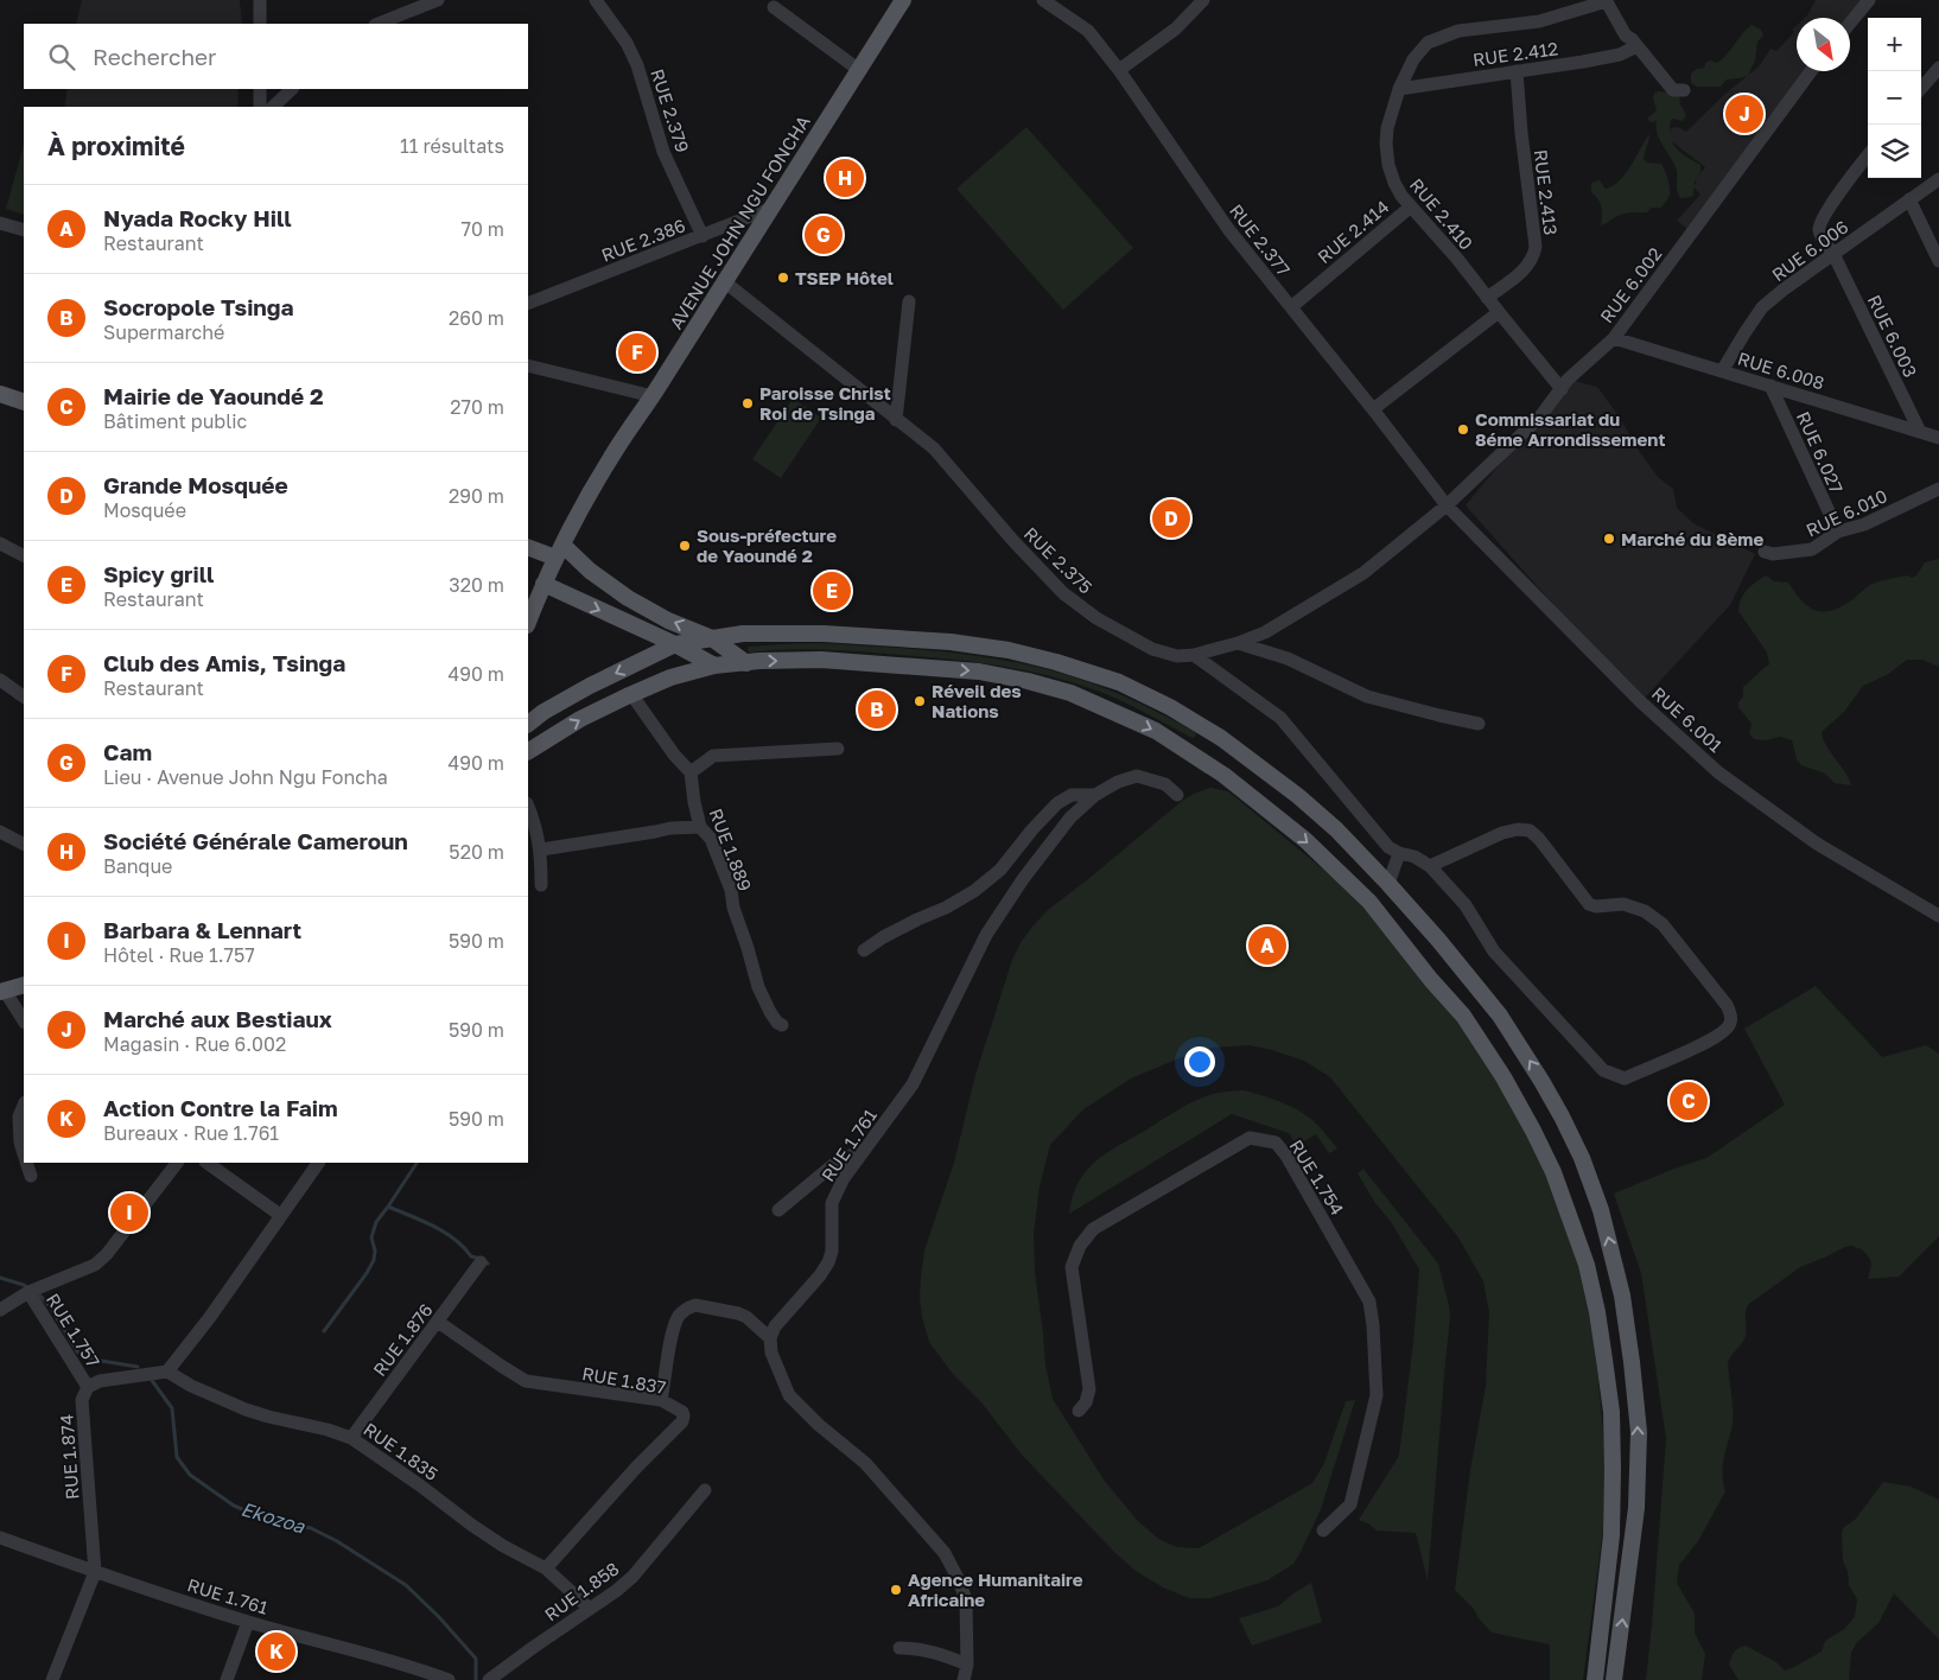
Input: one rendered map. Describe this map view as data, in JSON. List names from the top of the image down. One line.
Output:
{"streets":{"main road":["AVENUE JOHN NGU FONCHA"],"street":["RUE 2.412","RUE 2.379","RUE 2.413","RUE 2.410","RUE 2.414","RUE 2.386","RUE 2.377","RUE 6.006","RUE 6.002","RUE 6.003","RUE 6.008","RUE 6.027","RUE 6.010","RUE 2.375","RUE 6.001","RUE 1.889","RUE 1.761","RUE 1.754","RUE 1.757","RUE 1.876","RUE 1.837","RUE 1.835","RUE 1.874","RUE 1.858"]},"crossings":[["RUE 2.412","RUE 2.413"],["RUE 2.412","RUE 2.410"],["RUE 2.379","RUE 2.386"],["RUE 2.413","RUE 2.410"],["RUE 2.410","RUE 2.414"],["RUE 2.410","RUE 6.002"],["AVENUE JOHN NGU FONCHA","RUE 2.386"],["AVENUE JOHN NGU FONCHA","RUE 2.375"],["RUE 2.414","RUE 2.377"],["RUE 2.377","RUE 6.002"],["RUE 2.377","RUE 2.375"],["RUE 2.377","RUE 6.001"],["RUE 6.006","RUE 6.003"],["RUE 6.006","RUE 6.008"],["RUE 6.002","RUE 6.008"],["RUE 6.002","RUE 2.375"],["RUE 6.002","RUE 6.001"],["RUE 6.003","RUE 6.008"],["RUE 6.008","RUE 6.027"],["RUE 6.027","RUE 6.010"],["RUE 2.375","RUE 6.001"],["RUE 1.761","RUE 1.874"],["RUE 1.757","RUE 1.874"],["RUE 1.876","RUE 1.837"],["RUE 1.876","RUE 1.835"],["RUE 1.837","RUE 1.835"],["RUE 1.835","RUE 1.858"]],"water":["Ekozoa"],"places":["TSEP Hôtel","Paroisse Christ Roi de Tsinga","Commissariat du 8éme Arrondissement","Marché du 8ème","Sous-préfecture de Yaoundé 2","Réveil des Nations","Agence Humanitaire Africaine"],"north":"bottom right","page":{"map_buttons":["+","−"],"search":"Rechercher","pins":["J","H","G","F","D","E","B","A","C","I","K"],"heading":["À proximité","11 résultats"],"list":[{"mark":"A","name":"Nyada Rocky Hill","note":"Restaurant","value":"70 m"},{"mark":"B","name":"Socropole Tsinga","note":"Supermarché","value":"260 m"},{"mark":"C","name":"Mairie de Yaoundé 2","note":"Bâtiment public","value":"270 m"},{"mark":"D","name":"Grande Mosquée","note":"Mosquée","value":"290 m"},{"mark":"E","name":"Spicy grill","note":"Restaurant","value":"320 m"},{"mark":"F","name":"Club des Amis, Tsinga","note":"Restaurant","value":"490 m"},{"mark":"G","name":"Cam","note":"Lieu · Avenue John Ngu Foncha","value":"490 m"},{"mark":"H","name":"Société Générale Cameroun","note":"Banque","value":"520 m"},{"mark":"I","name":"Barbara & Lennart","note":"Hôtel · Rue 1.757","value":"590 m"},{"mark":"J","name":"Marché aux Bestiaux","note":"Magasin · Rue 6.002","value":"590 m"},{"mark":"K","name":"Action Contre la Faim","note":"Bureaux · Rue 1.761","value":"590 m"}]}}
